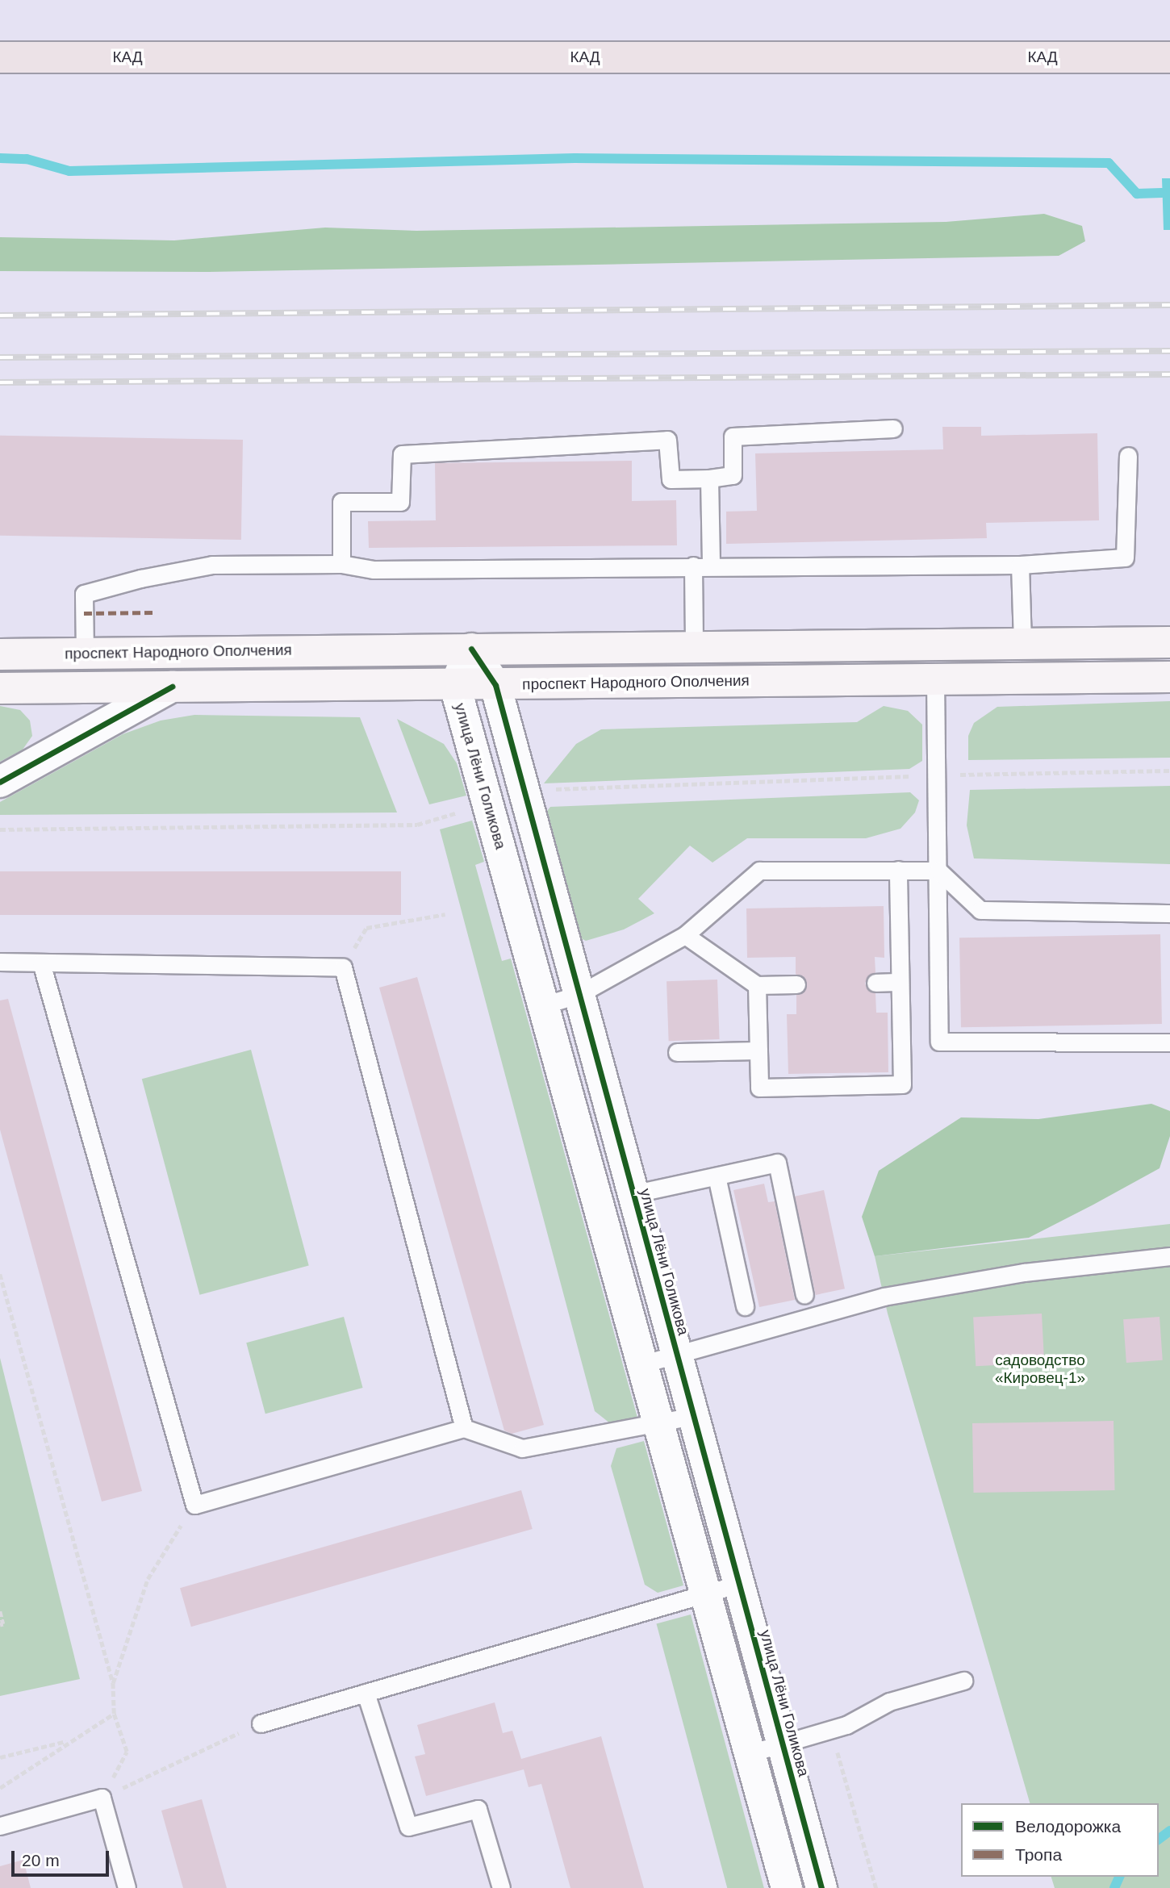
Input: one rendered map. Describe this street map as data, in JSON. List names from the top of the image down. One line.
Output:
{"streets":{"highway":["КАД"],"main road":["проспект Народного Ополчения"],"street":["улица Лёни Голикова"]},"crossings":[["проспект Народного Ополчения","улица Лёни Голикова"]],"parks":["садоводство «Кировец-1»"],"legend":["Велодорожка","Тропа"],"scale_bar":"20 m"}
